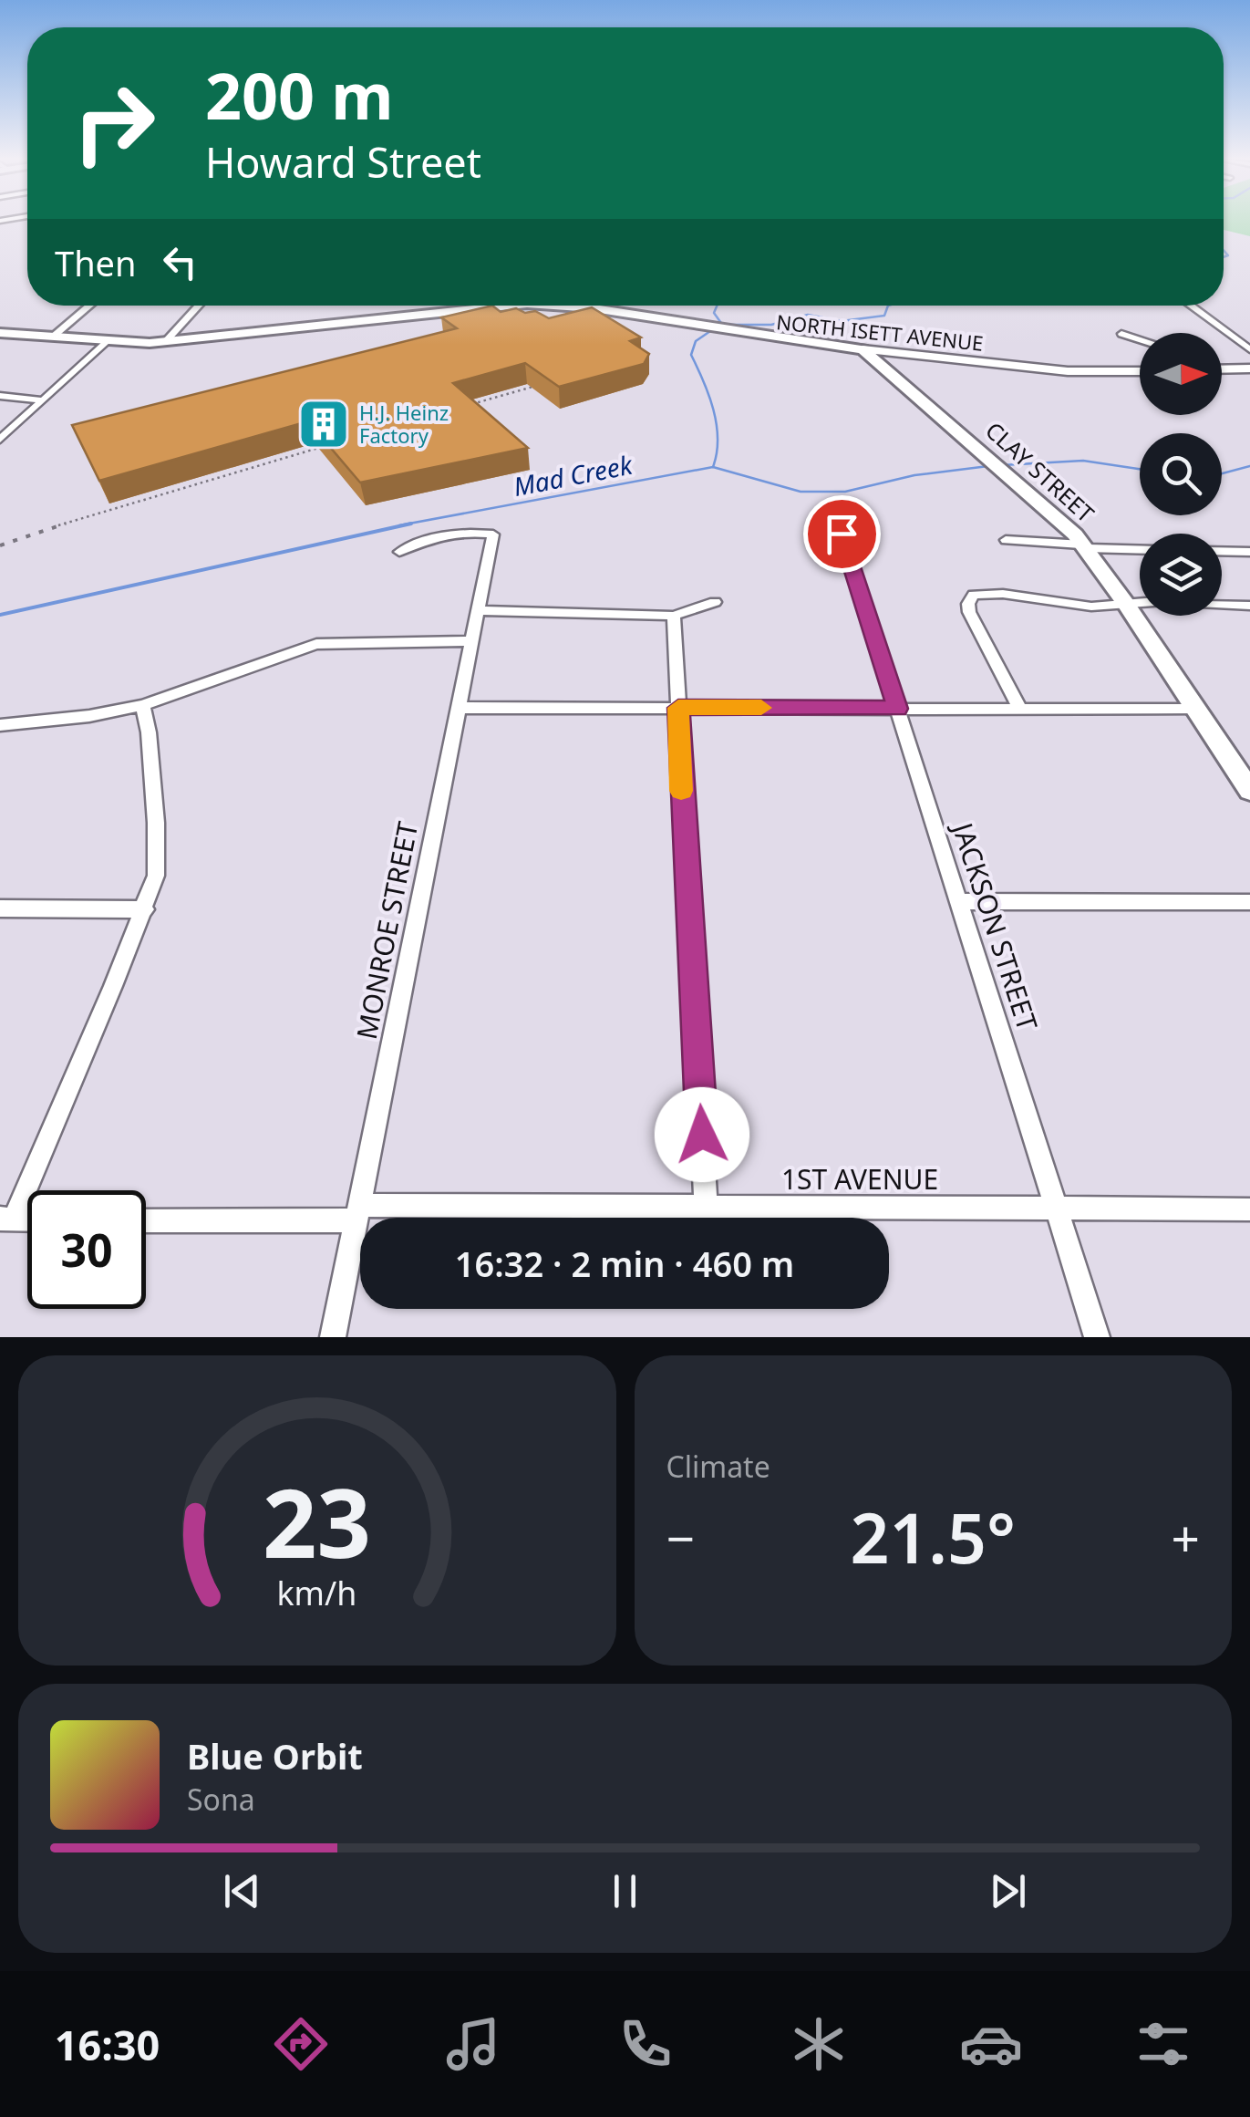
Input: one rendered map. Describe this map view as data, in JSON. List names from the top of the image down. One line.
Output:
{"streets":{"main road":["NORTH ISETT AVENUE","CLAY STREET"],"street":["JACKSON STREET","MONROE STREET","1ST AVENUE"]},"crossings":[["NORTH ISETT AVENUE","CLAY STREET"],["JACKSON STREET","1ST AVENUE"],["MONROE STREET","1ST AVENUE"]],"water":["Mad Creek"],"places":{"building":["H.J. Heinz Factory"]},"north":"right","page":{"turn":["200 m","Howard Street"],"then":"Then","limit":"30","trip":"16:32 · 2 min · 460 m","tile":"Climate","heat":["−","21.5°","+"],"song":["Blue Orbit","Sona"],"tabs":"16:30","gauge":["23","km/h"]}}
